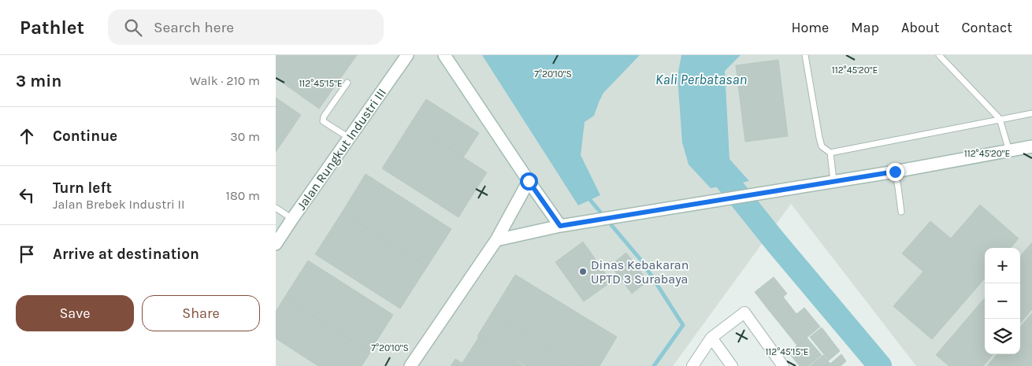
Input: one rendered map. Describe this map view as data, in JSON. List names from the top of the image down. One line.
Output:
{"streets":{"street":["Jalan Rungkut Industri III"]},"water":["Kali Perbatasan"],"places":["Dinas Kebakaran UPTD 3 Surabaya"],"page":{"header":"Pathlet","search":"Search here","nav":["Home","Map","About","Contact"],"heading":["3 min","Walk · 210 m"],"list":[["Continue","30 m"],["Turn left","Jalan Brebek Industri II","180 m"],"Arrive at destination"],"map_buttons":["+","−"],"buttons":["Save","Share"]},"coordinates":["112°45'20\"E","7°20'10\"S","112°45'15\"E"]}
